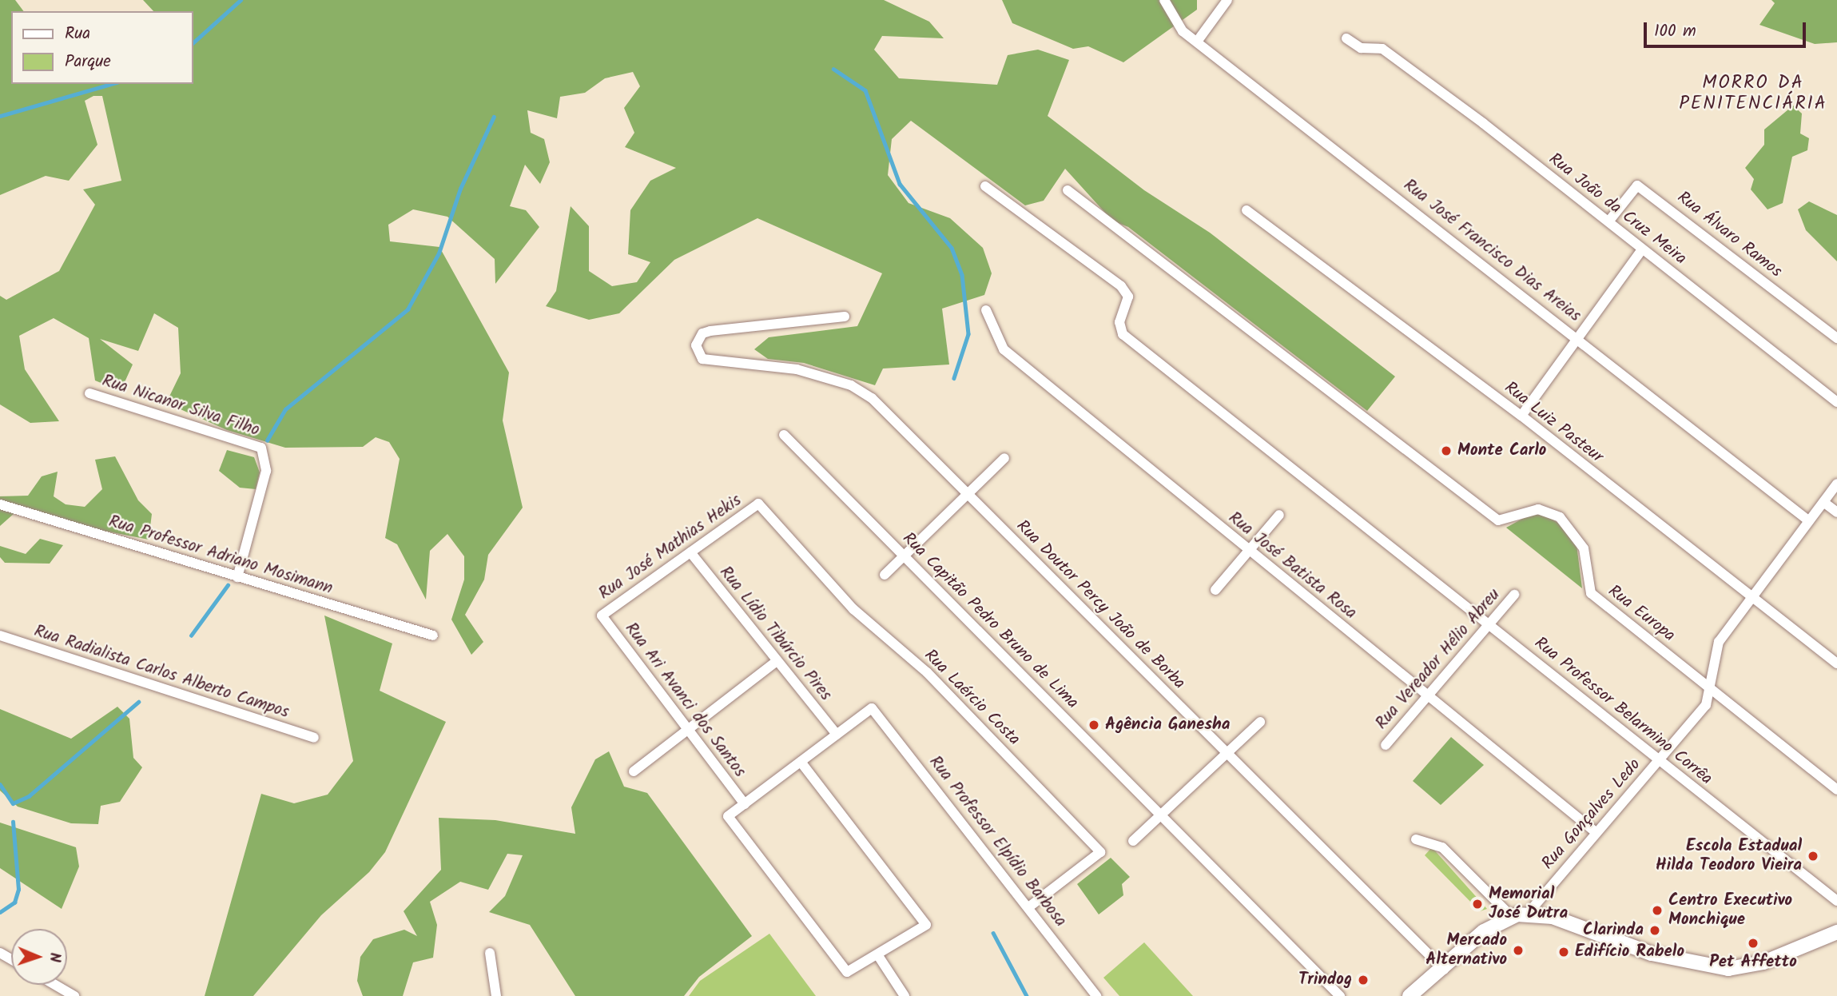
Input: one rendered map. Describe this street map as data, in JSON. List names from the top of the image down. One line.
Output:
{"streets":{"street":["Rua João da Cruz Meira","Rua Álvaro Ramos","Rua José Francisco Dias Areias","Rua Nicanor Silva Filho","Rua Luiz Pasteur","Rua José Mathias Hekis","Rua Professor Adriano Mosimann","Rua José Batista Rosa","Rua Doutor Percy João de Borba","Rua Europa","Rua Capitão Pedro Bruno de Lima","Rua Lídio Tibúrcio Pires","Rua Vereador Hélio Abreu","Rua Radialista Carlos Alberto Campos","Rua Laércio Costa","Rua Ari Avanci dos Santos","Rua Professor Belarmino Corrêa","Rua Gonçalves Ledo","Rua Professor Elpídio Barbosa"]},"crossings":[["Rua João da Cruz Meira","Rua Álvaro Ramos"],["Rua José Francisco Dias Areias","Rua Gonçalves Ledo"],["Rua Nicanor Silva Filho","Rua Professor Adriano Mosimann"],["Rua Luiz Pasteur","Rua Gonçalves Ledo"],["Rua José Mathias Hekis","Rua Lídio Tibúrcio Pires"],["Rua José Mathias Hekis","Rua Laércio Costa"],["Rua José Mathias Hekis","Rua Ari Avanci dos Santos"],["Rua José Batista Rosa","Rua Vereador Hélio Abreu"],["Rua José Batista Rosa","Rua Gonçalves Ledo"],["Rua Europa","Rua Gonçalves Ledo"],["Rua Lídio Tibúrcio Pires","Rua Professor Elpídio Barbosa"],["Rua Vereador Hélio Abreu","Rua Professor Belarmino Corrêa"],["Rua Laércio Costa","Rua Professor Elpídio Barbosa"],["Rua Professor Belarmino Corrêa","Rua Gonçalves Ledo"]],"districts":["MORRO DA PENITENCIÁRIA"],"places":["Monte Carlo","Agência Ganesha","Escola Estadual Hilda Teodoro Vieira","Memorial José Dutra","Centro Executivo Monchique","Clarinda","Pet Affetto","Mercado Alternativo","Edifício Rabelo","Trindog"],"legend":["Rua","Parque"],"scale_bar":"100 m","north":"right"}
